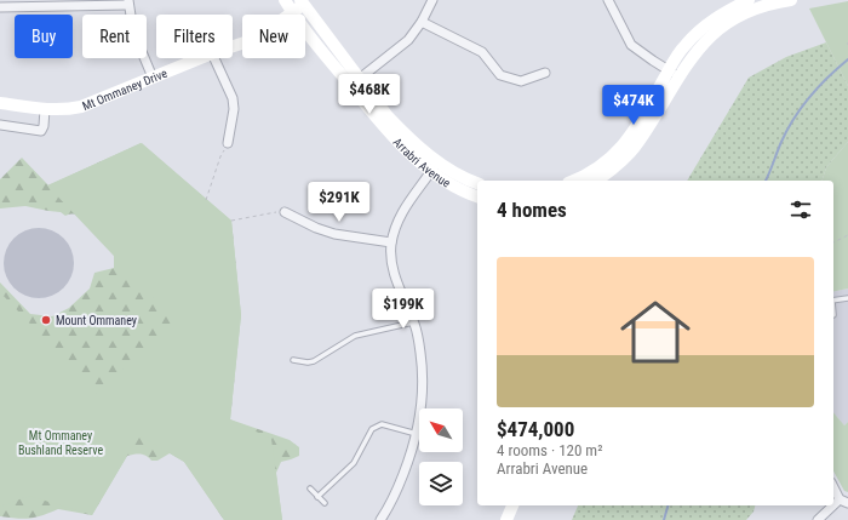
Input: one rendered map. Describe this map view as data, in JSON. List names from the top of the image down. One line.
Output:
{"streets":{"street":["Mt Ommaney Drive","Arrabri Avenue"]},"crossings":[["Mt Ommaney Drive","Arrabri Avenue"]],"parks":["Mt Ommaney Bushland Reserve"],"places":["Mount Ommaney"],"north":"top left","page":{"chip":["Buy","Rent","Filters","New"],"price":["$468K","$474K","$291K","$199K"],"heading":"4 homes","list":[{"name":"$474,000","note":"4 rooms · 120 m² · Arrabri Avenue"}]}}
